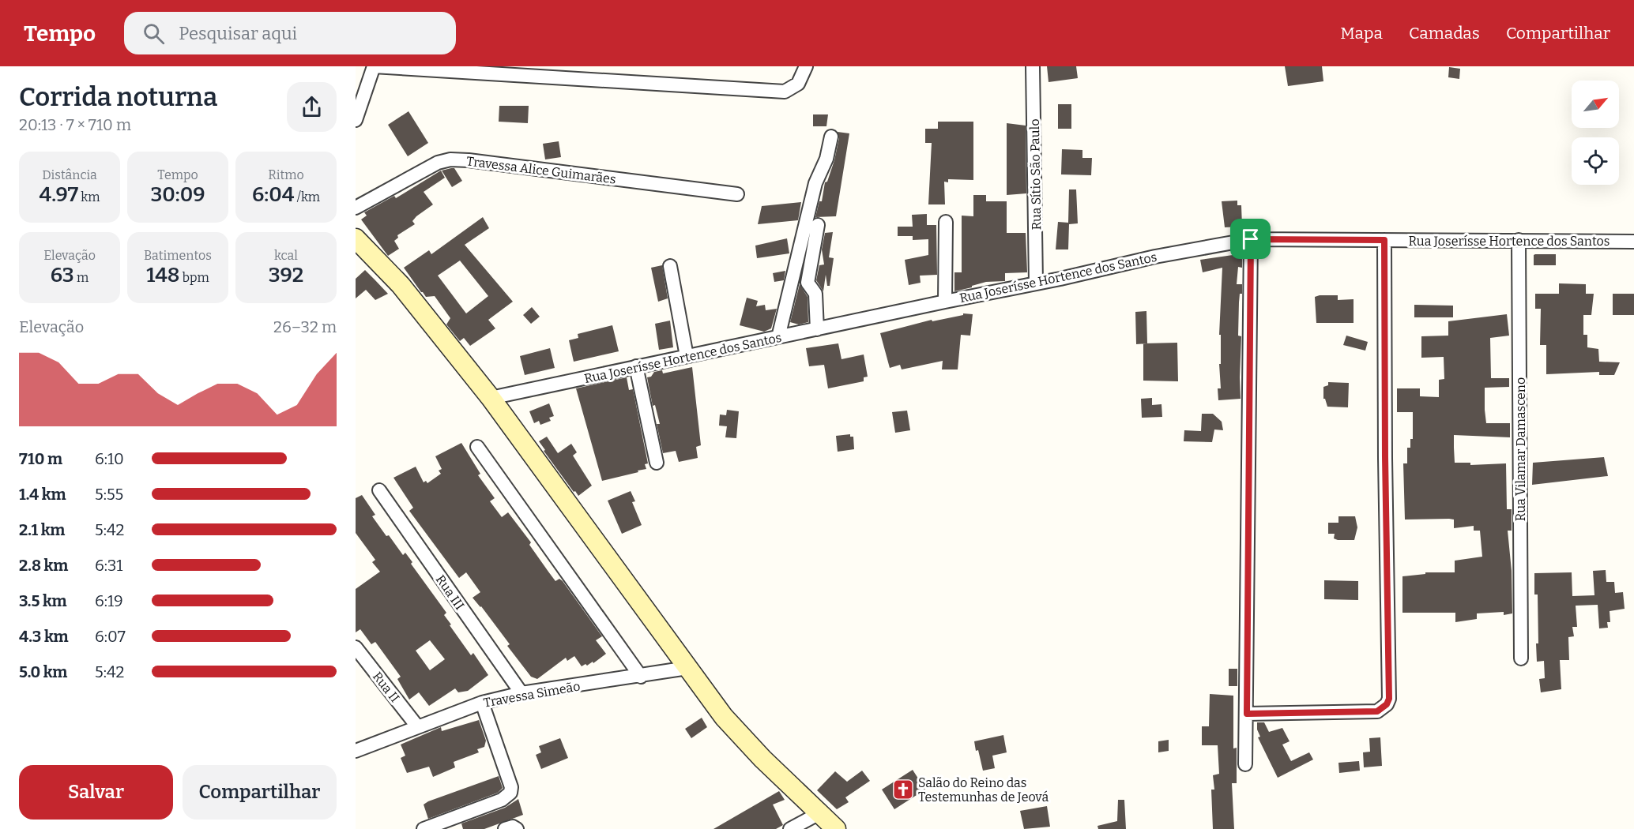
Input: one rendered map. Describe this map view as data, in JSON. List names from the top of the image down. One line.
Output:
{"streets":{"street":["Travessa Alice Guimarães","Rua Sítio São Paulo","Rua Joserísse Hortence dos Santos","Rua Vilamar Damasceno","Rua III","Rua II","Travessa Simeão"]},"crossings":[["Rua Sítio São Paulo","Rua Joserísse Hortence dos Santos"],["Rua Joserísse Hortence dos Santos","Rua Vilamar Damasceno"],["Rua III","Travessa Simeão"],["Rua II","Travessa Simeão"]],"places":{"church":["Salão do Reino das Testemunhas de Jeová"]},"north":"top right","page":{"header":"Tempo","search":"Pesquisar aqui","nav":["Mapa","Camadas","Compartilhar"],"heading":["Corrida noturna","20:13 · 7 × 710 m"],"stats":[["Distância","4.97 km"],["Tempo","30:09"],["Ritmo","6:04 /km"],["Elevação","63 m"],["Batimentos","148 bpm"],["kcal","392"]],"chart":["Elevação","26–32 m"],"list":[{"name":"710 m","note":"6:10"},{"name":"1.4 km","note":"5:55"},{"name":"2.1 km","note":"5:42"},{"name":"2.8 km","note":"6:31"},{"name":"3.5 km","note":"6:19"},{"name":"4.3 km","note":"6:07"},{"name":"5.0 km","note":"5:42"}],"buttons":["Salvar","Compartilhar"]}}
